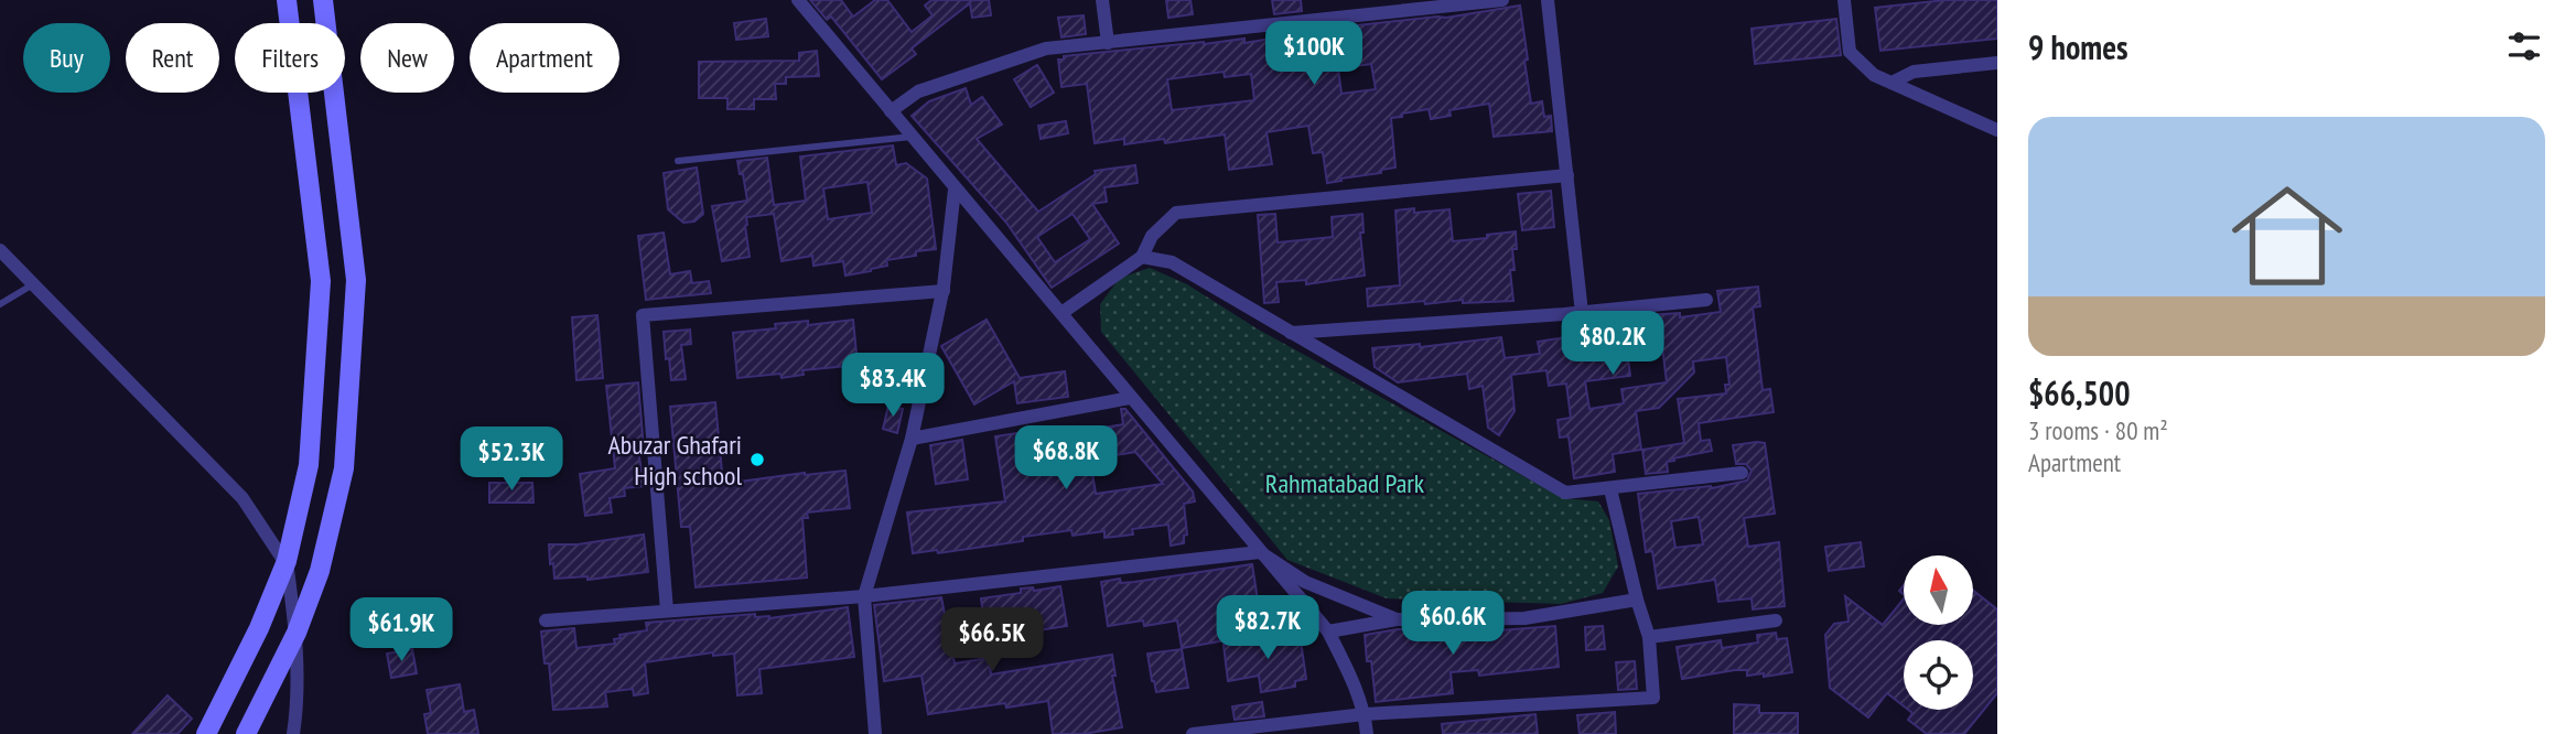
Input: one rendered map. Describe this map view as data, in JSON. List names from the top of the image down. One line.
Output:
{"parks":["Rahmatabad Park"],"places":["Abuzar Ghafari High school"],"north":"top","page":{"heading":"9 homes","price":["$100K","$80.2K","$83.4K","$68.8K","$52.3K","$60.6K","$82.7K","$61.9K","$66.5K"],"chip":["Buy","Rent","Filters","New","Apartment"],"list":[{"name":"$66,500","note":"3 rooms · 80 m² · Apartment"}]}}
